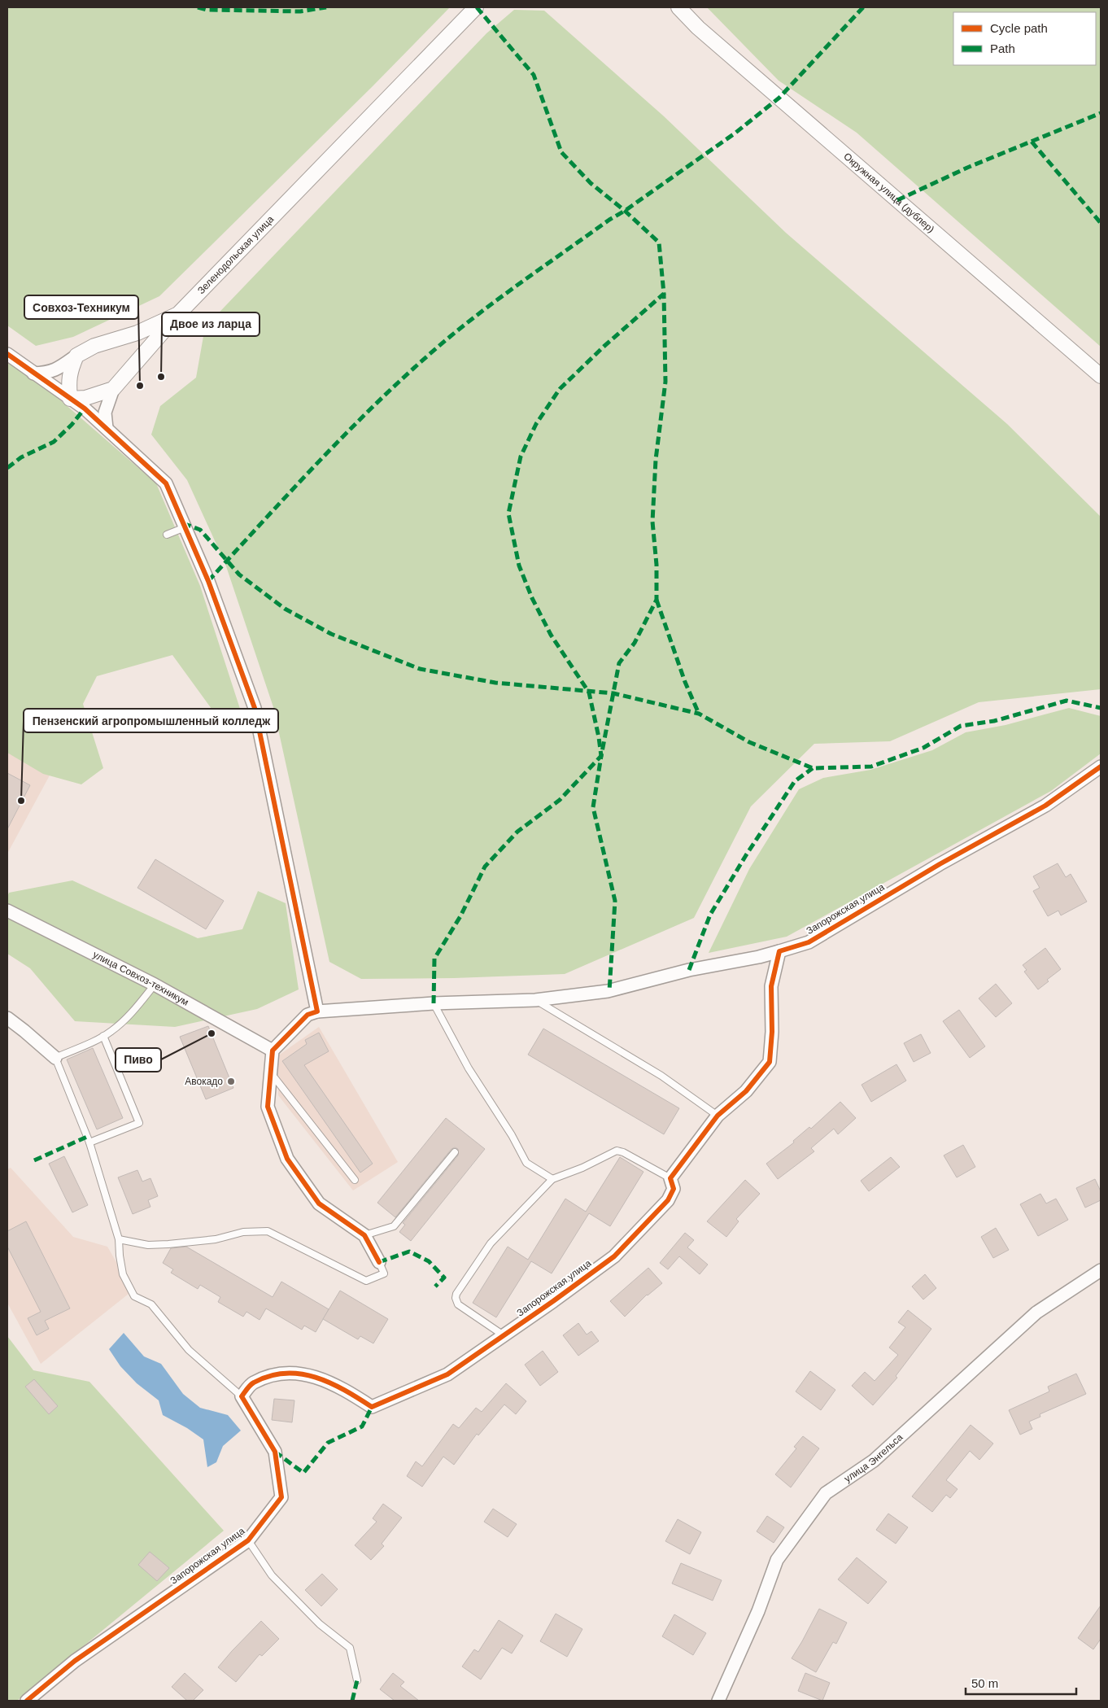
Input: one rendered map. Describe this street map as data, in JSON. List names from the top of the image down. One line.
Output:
{"streets":{"street":["Окружная улица (дублер)","Зеленодольская улица","Запорожская улица","улица Совхоз-техникум","улица Энгельса"]},"places":["Двое из ларца","Совхоз-Техникум","Пензенский агропромышленный колледж","Пиво","Авокадо"],"legend":["Cycle path","Path"],"scale_bar":"50 m"}
